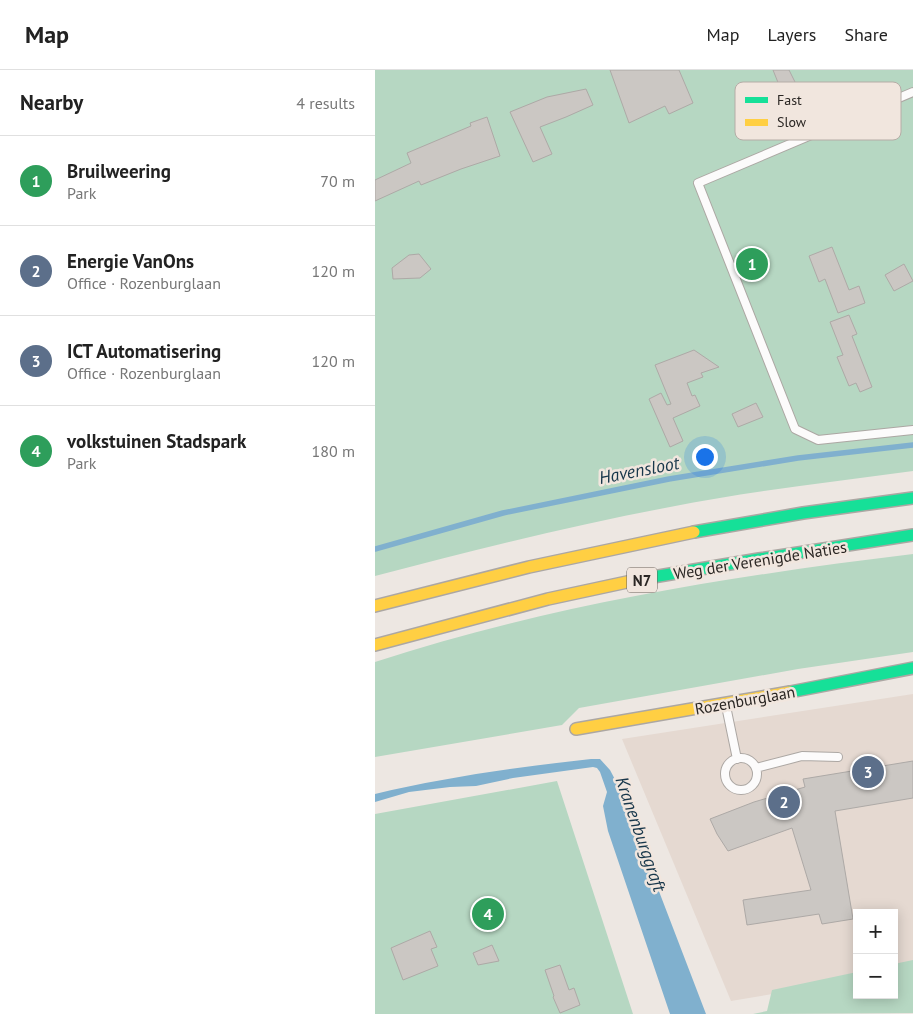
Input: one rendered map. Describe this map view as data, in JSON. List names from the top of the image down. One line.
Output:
{"streets":{"main road":["Weg der Verenigde Naties","N7","Rozenburglaan"]},"water":["Havensloot","Kranenburggraft"],"legend":["Fast","Slow"],"page":{"header":"Map","nav":["Map","Layers","Share"],"heading":["Nearby","4 results"],"list":[{"mark":"1","name":"Bruilweering","note":"Park","value":"70 m"},{"mark":"2","name":"Energie VanOns","note":"Office · Rozenburglaan","value":"120 m"},{"mark":"3","name":"ICT Automatisering","note":"Office · Rozenburglaan","value":"120 m"},{"mark":"4","name":"volkstuinen Stadspark","note":"Park","value":"180 m"}],"pins":["1","3","2","4"],"map_buttons":["+","−"]}}
